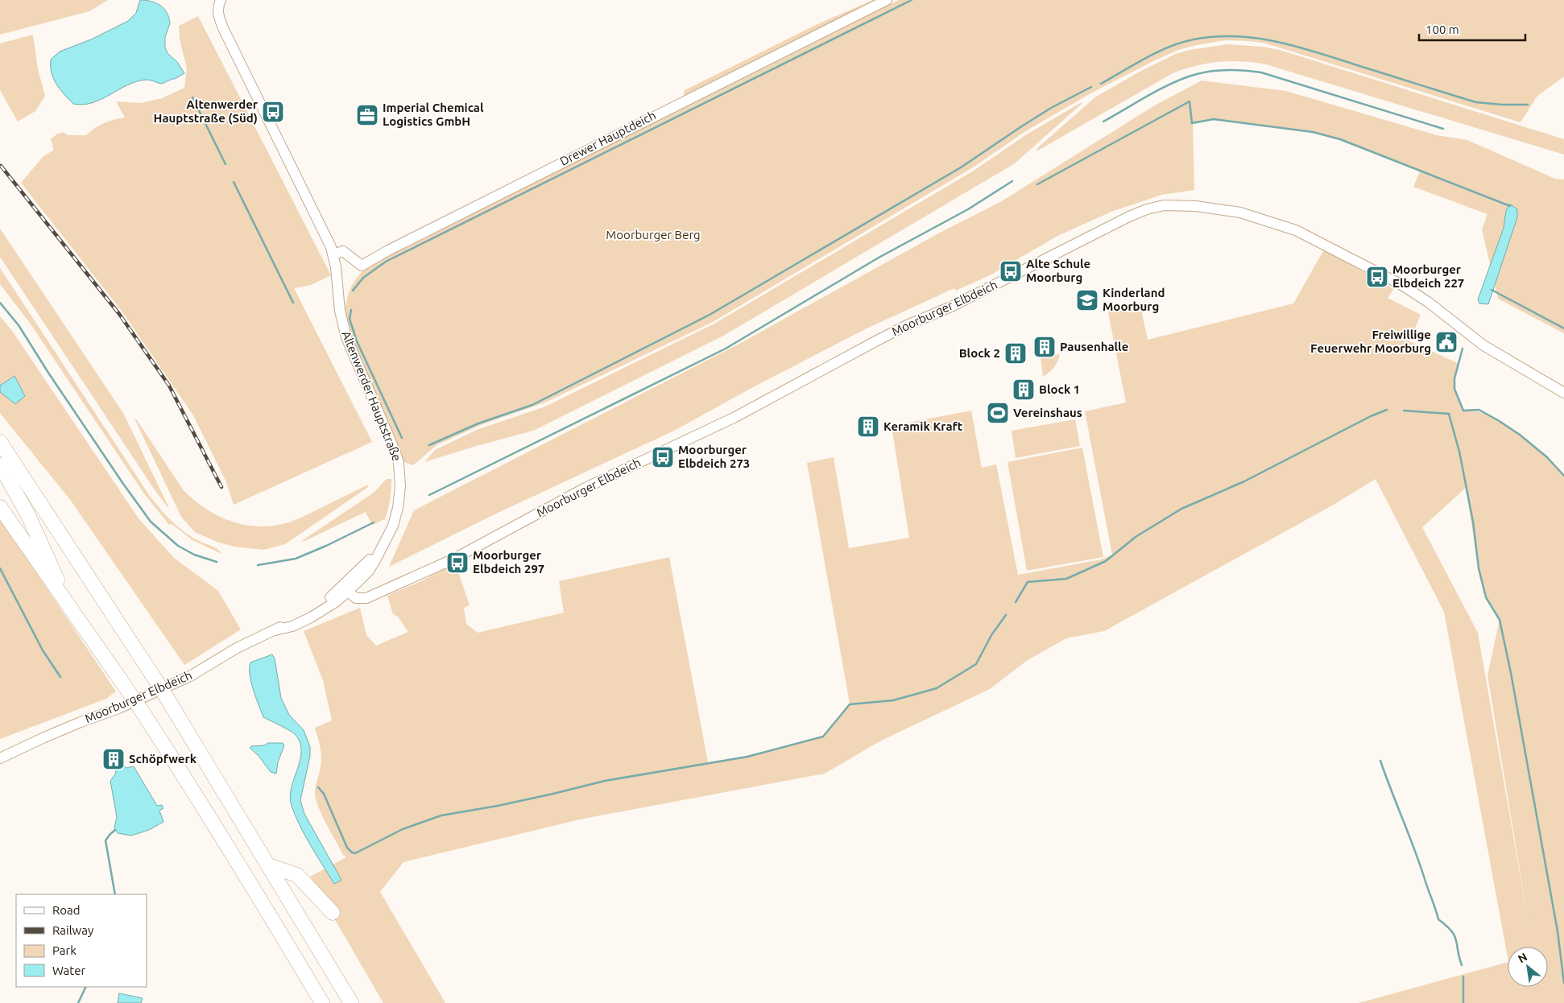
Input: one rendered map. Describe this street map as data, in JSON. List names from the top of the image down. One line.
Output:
{"streets":{"street":["Drewer Hauptdeich","Moorburger Elbdeich","Altenwerder Hauptstraße"]},"crossings":[["Drewer Hauptdeich","Altenwerder Hauptstraße"],["Moorburger Elbdeich","Altenwerder Hauptstraße"]],"parks":["Moorburger Berg"],"places":{"bus stop":["Altenwerder Hauptstraße (Süd)","Alte Schule Moorburg","Moorburger Elbdeich 227","Moorburger Elbdeich 273","Moorburger Elbdeich 297"],"office":["Imperial Chemical Logistics GmbH"],"school or university":["Kinderland Moorburg"],"public building":["Freiwillige Feuerwehr Moorburg"],"building":["Pausenhalle","Block 2","Block 1","Keramik Kraft","Schöpfwerk"],"sports":["Vereinshaus"]},"legend":["Road","Railway","Park","Water"],"scale_bar":"100 m","north":"top left"}
